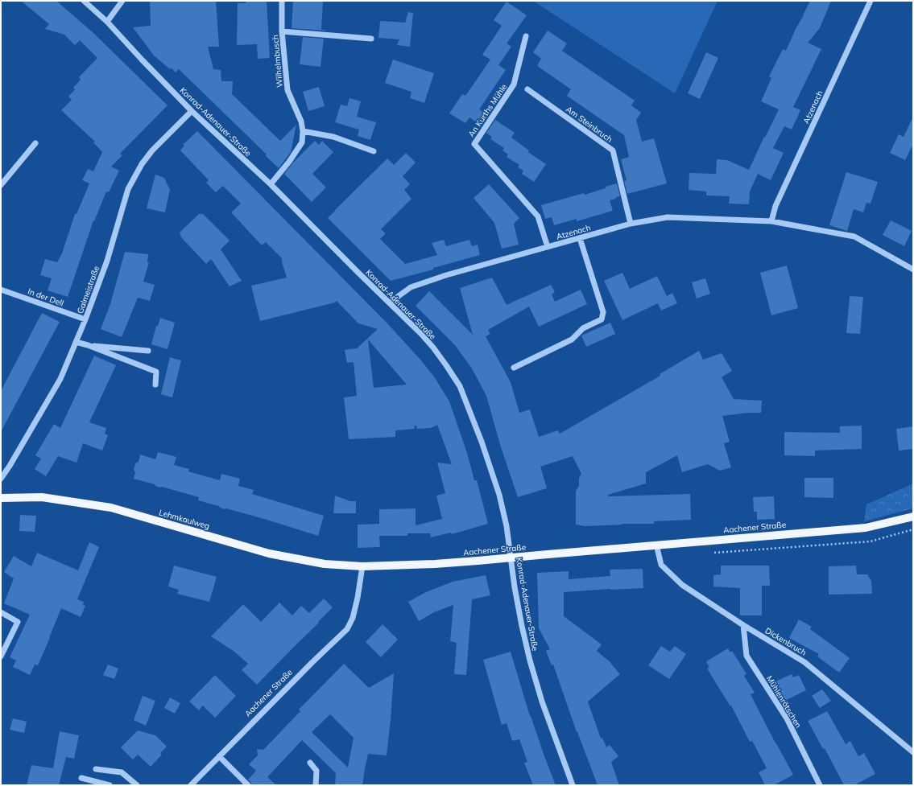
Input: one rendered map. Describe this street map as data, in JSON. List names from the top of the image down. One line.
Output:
{"streets":{"main road":["Lehmkaulweg","Aachener Straße"],"street":["Wilhelmbusch","Atzenach","An Kurths Mühle","Konrad-Adenauer-Straße","Am Steinbruch","Galmeistraße","In der Dell","Dickenbruch","Mühlenrötschen"]},"crossings":[["Atzenach","An Kurths Mühle"],["Atzenach","Konrad-Adenauer-Straße"],["Atzenach","Am Steinbruch"],["Konrad-Adenauer-Straße","Galmeistraße"],["Konrad-Adenauer-Straße","Aachener Straße"],["Galmeistraße","In der Dell"],["Lehmkaulweg","Aachener Straße"],["Aachener Straße","Dickenbruch"],["Dickenbruch","Mühlenrötschen"]]}
